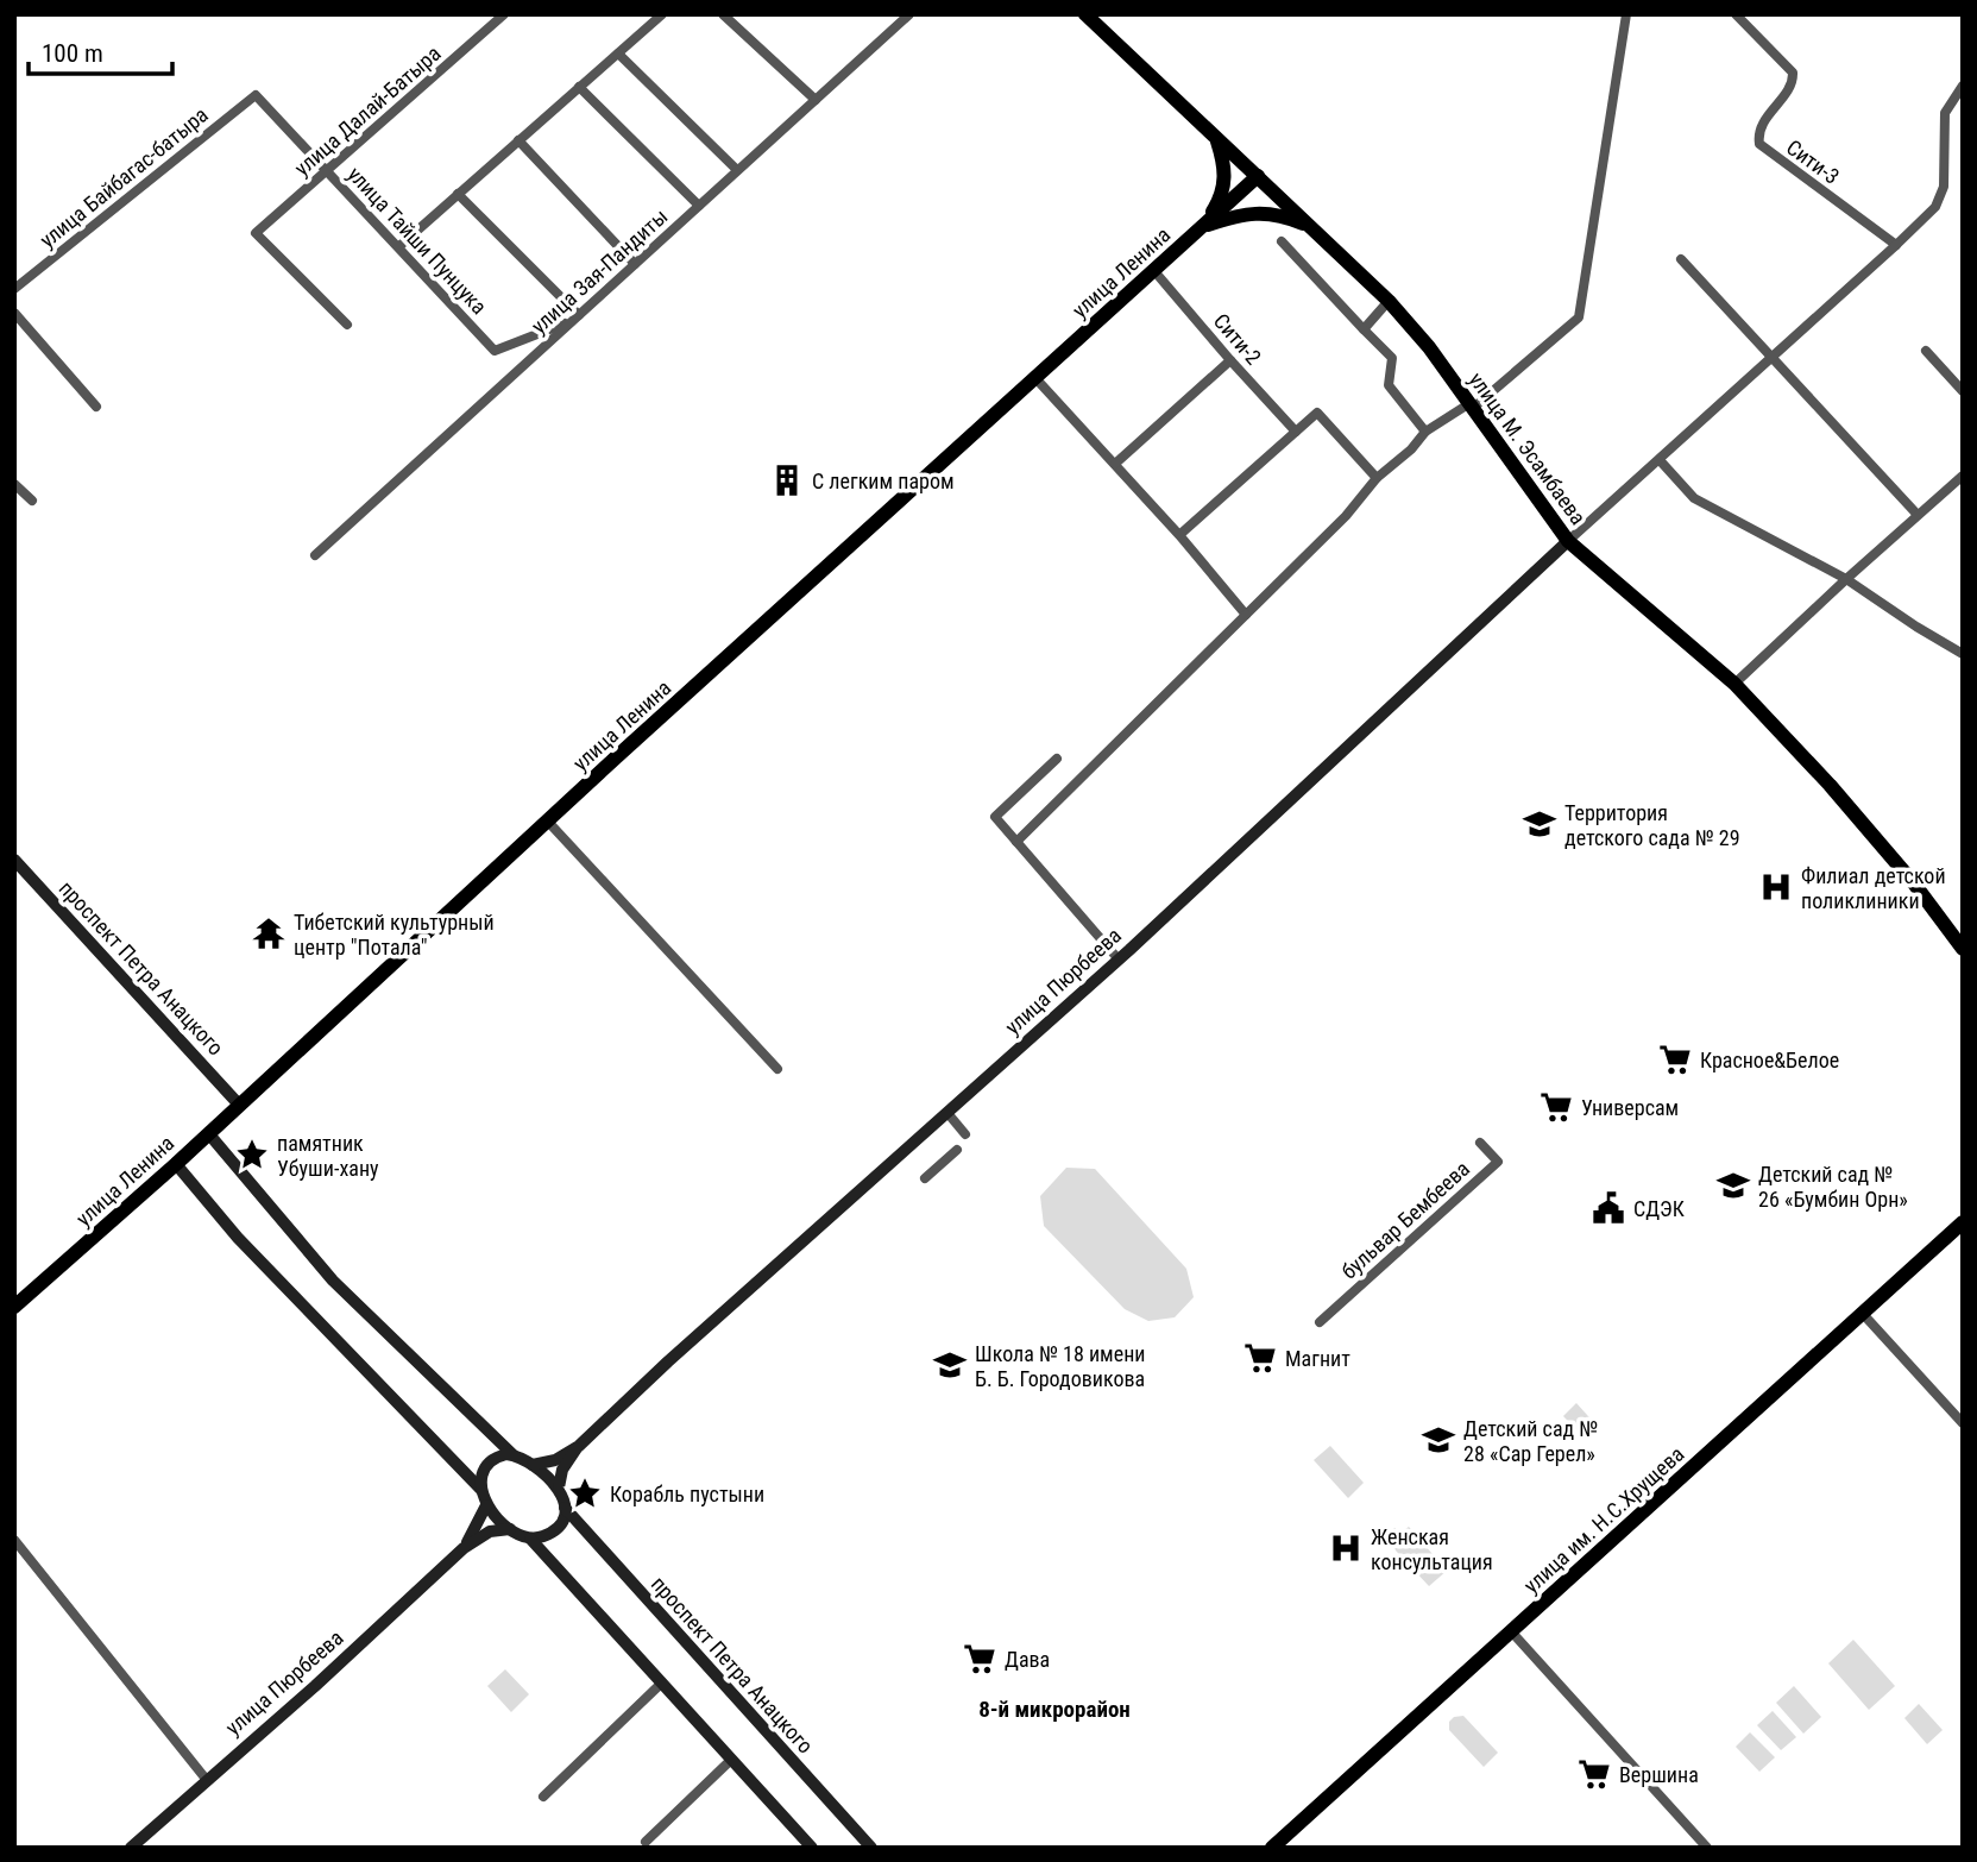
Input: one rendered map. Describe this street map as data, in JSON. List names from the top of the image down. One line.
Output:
{"streets":{"main road":["улица Ленина","улица М. Эсамбаева","проспект Петра Анацкого","улица Пюрбеева","улица им. Н.С.Хрущева"],"street":["улица Далай-Батыра","Сити-3","улица Байбагас-батыра","улица Тайши Пунцука","улица Зая-Пандиты","Сити-2","бульвар Бембеева"]},"crossings":[["улица Далай-Батыра","улица Тайши Пунцука"],["улица Байбагас-батыра","улица Тайши Пунцука"],["улица Тайши Пунцука","улица Зая-Пандиты"],["улица Ленина","Сити-2"],["улица Ленина","улица М. Эсамбаева"],["улица Ленина","проспект Петра Анацкого"],["улица М. Эсамбаева","улица Пюрбеева"]],"districts":["8-й микрорайон"],"places":{"building":["С легким паром"],"school or university":["Территория детского сада № 29","Детский сад № 26 «Бумбин Орн»","Школа № 18 имени Б. Б. Городовикова","Детский сад № 28 «Сар Герел»"],"hospital":["Филиал детской поликлиники","Женская консультация"],"temple":["Тибетский культурный центр \"Потала\""],"supermarket":["Красное&Белое","Универсам","Магнит","Дава","Вершина"],"place":["памятник Убуши-хану","Корабль пустыни"],"public building":["СДЭК"]},"scale_bar":"100 m"}
